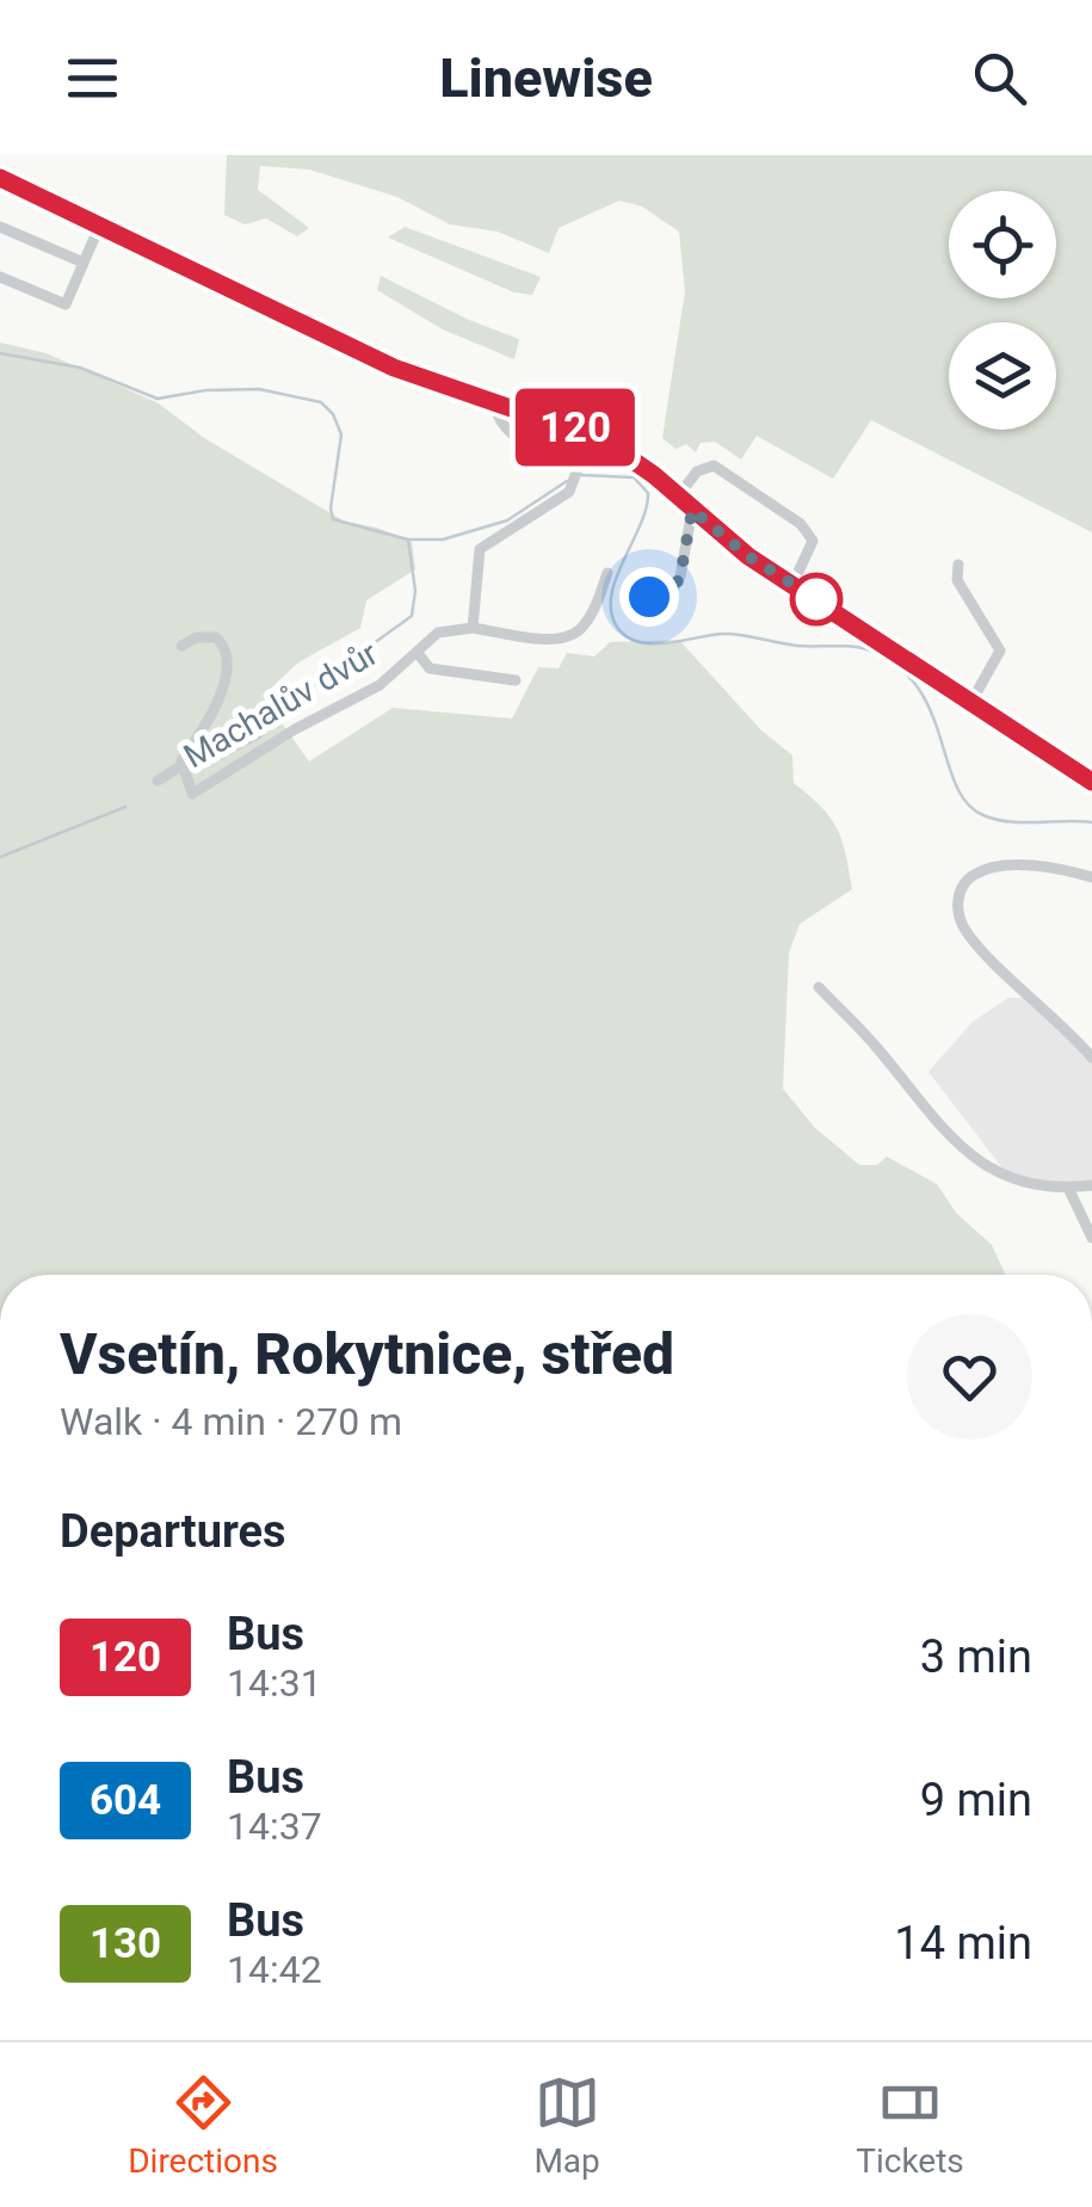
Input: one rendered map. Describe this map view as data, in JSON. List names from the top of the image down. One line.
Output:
{"streets":{"street":["Machalův dvůr"]},"lines":["bus line 120"],"page":{"header":"Linewise","on_map":"120","heading":[["Vsetín, Rokytnice, střed","Walk · 4 min · 270 m"],"Departures"],"list":[{"mark":"120","name":"Bus","note":"14:31","value":"3 min"},{"mark":"604","name":"Bus","note":"14:37","value":"9 min"},{"mark":"130","name":"Bus","note":"14:42","value":"14 min"}],"tabs":["Directions","Map","Tickets"]}}
